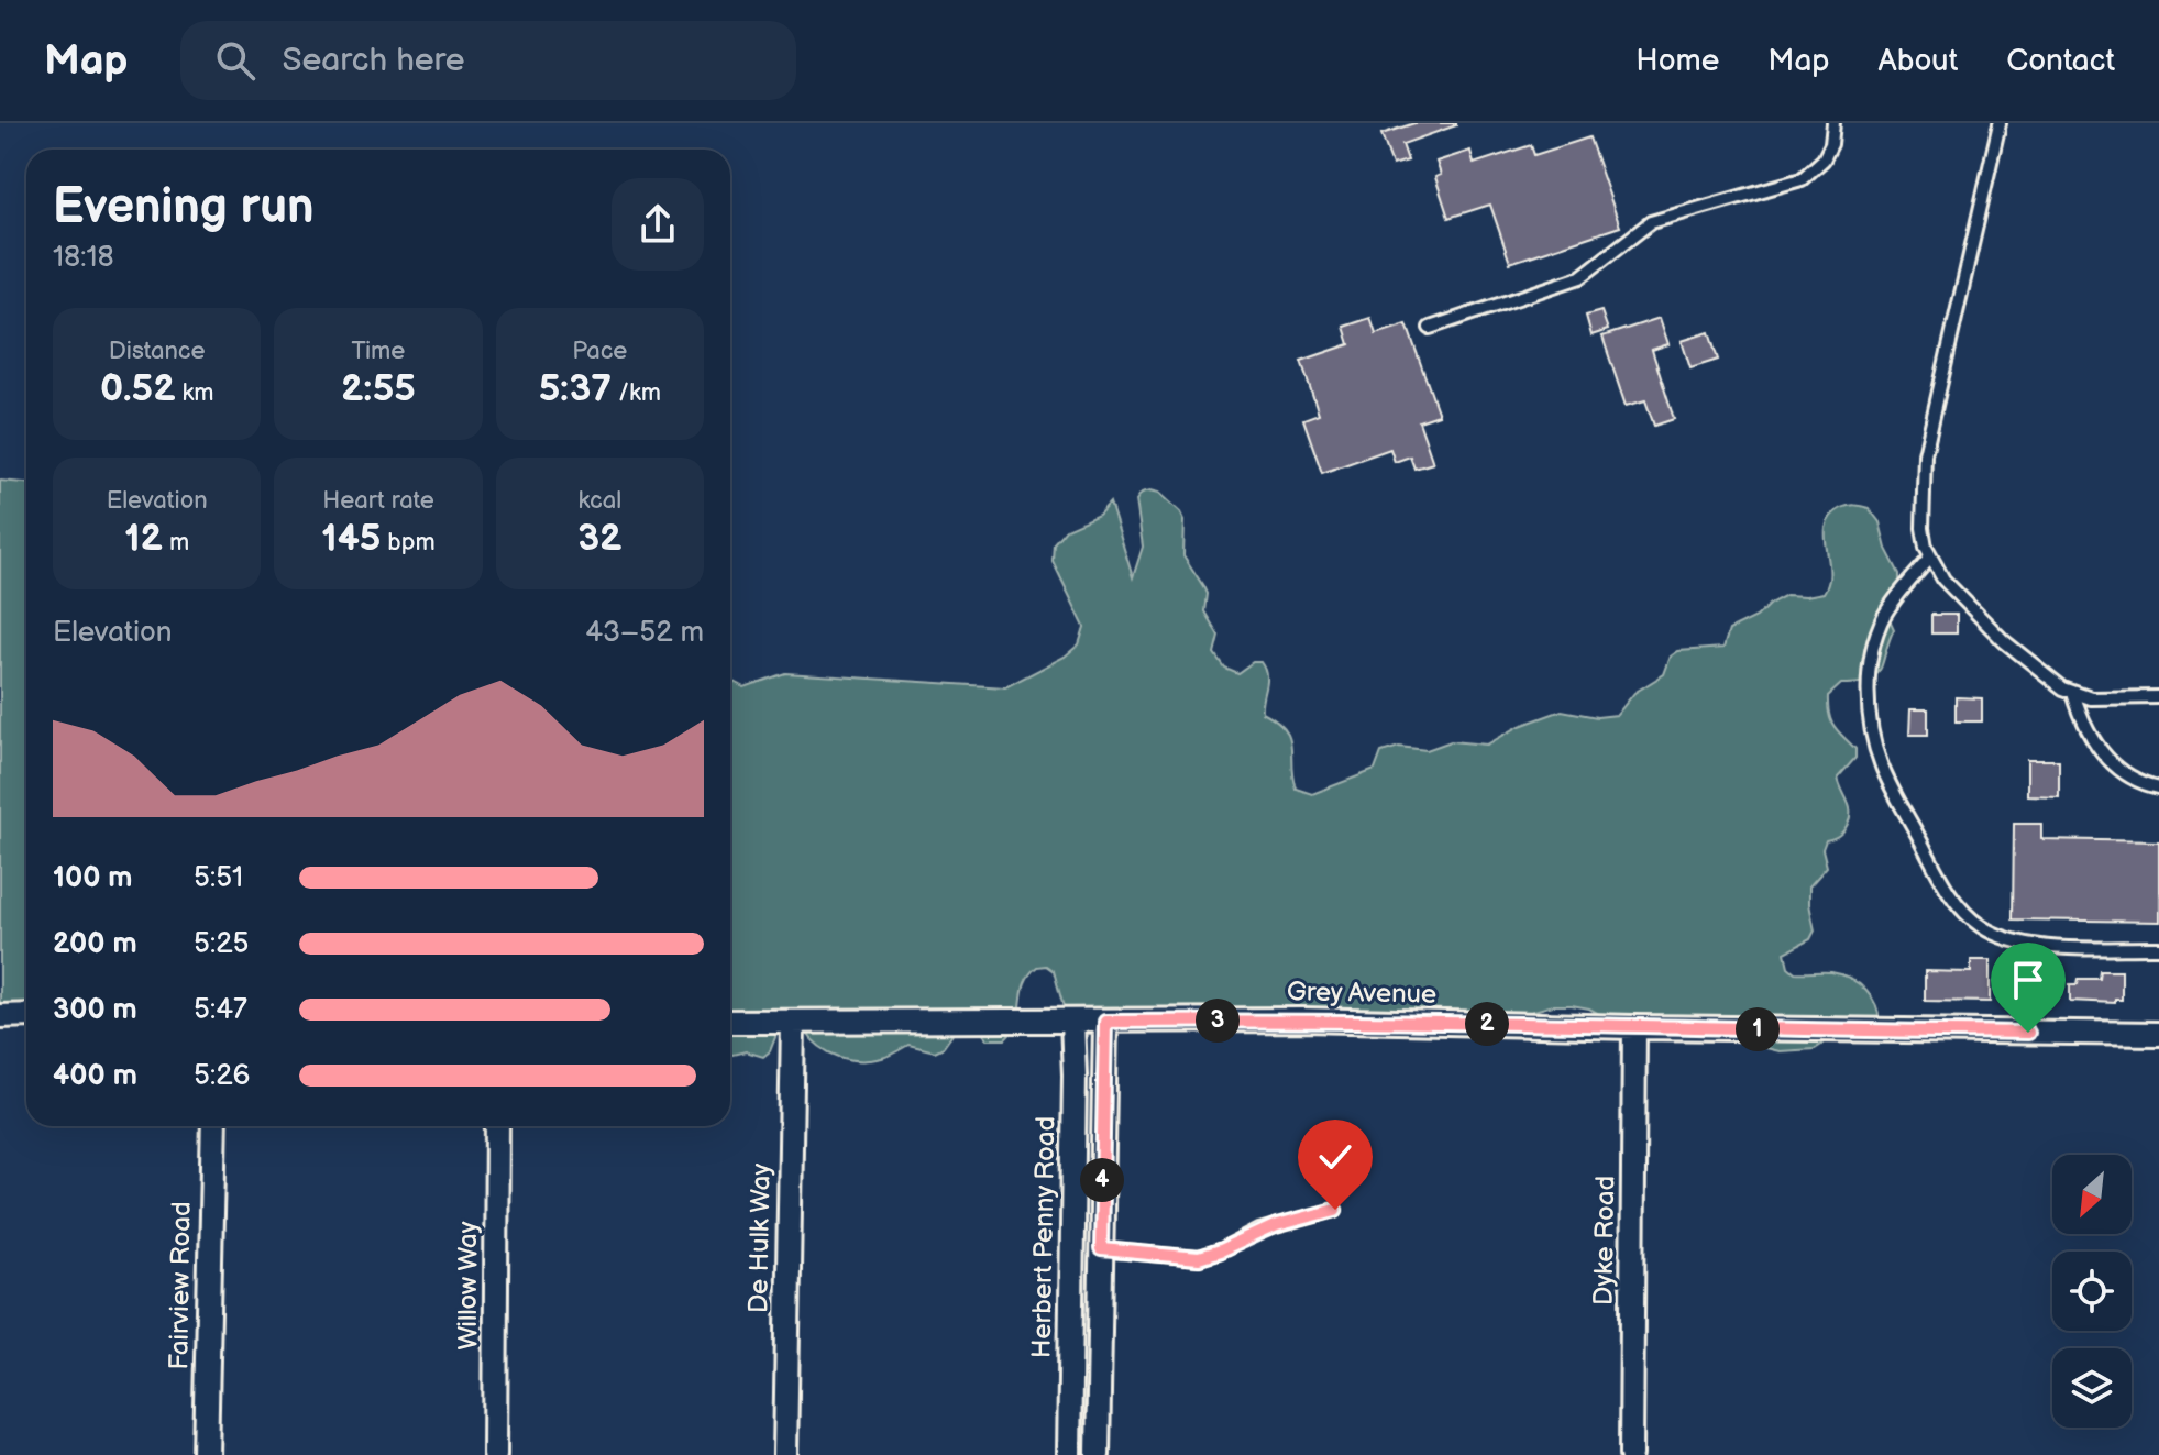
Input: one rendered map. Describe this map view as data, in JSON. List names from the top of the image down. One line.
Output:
{"streets":{"street":["Grey Avenue","Herbert Penny Road","De Hulk Way","Dyke Road","Fairview Road","Willow Way"]},"crossings":[["Grey Avenue","Herbert Penny Road"],["Grey Avenue","De Hulk Way"],["Grey Avenue","Dyke Road"]],"north":"bottom left","page":{"header":"Map","search":"Search here","nav":["Home","Map","About","Contact"],"heading":["Evening run","18:18"],"stats":[["Distance","0.52 km"],["Time","2:55"],["Pace","5:37 /km"],["Elevation","12 m"],["Heart rate","145 bpm"],["kcal","32"]],"chart":["Elevation","43–52 m"],"list":[{"name":"100 m","note":"5:51"},{"name":"200 m","note":"5:25"},{"name":"300 m","note":"5:47"},{"name":"400 m","note":"5:26"}],"pins":["3","2","1","4"]}}
